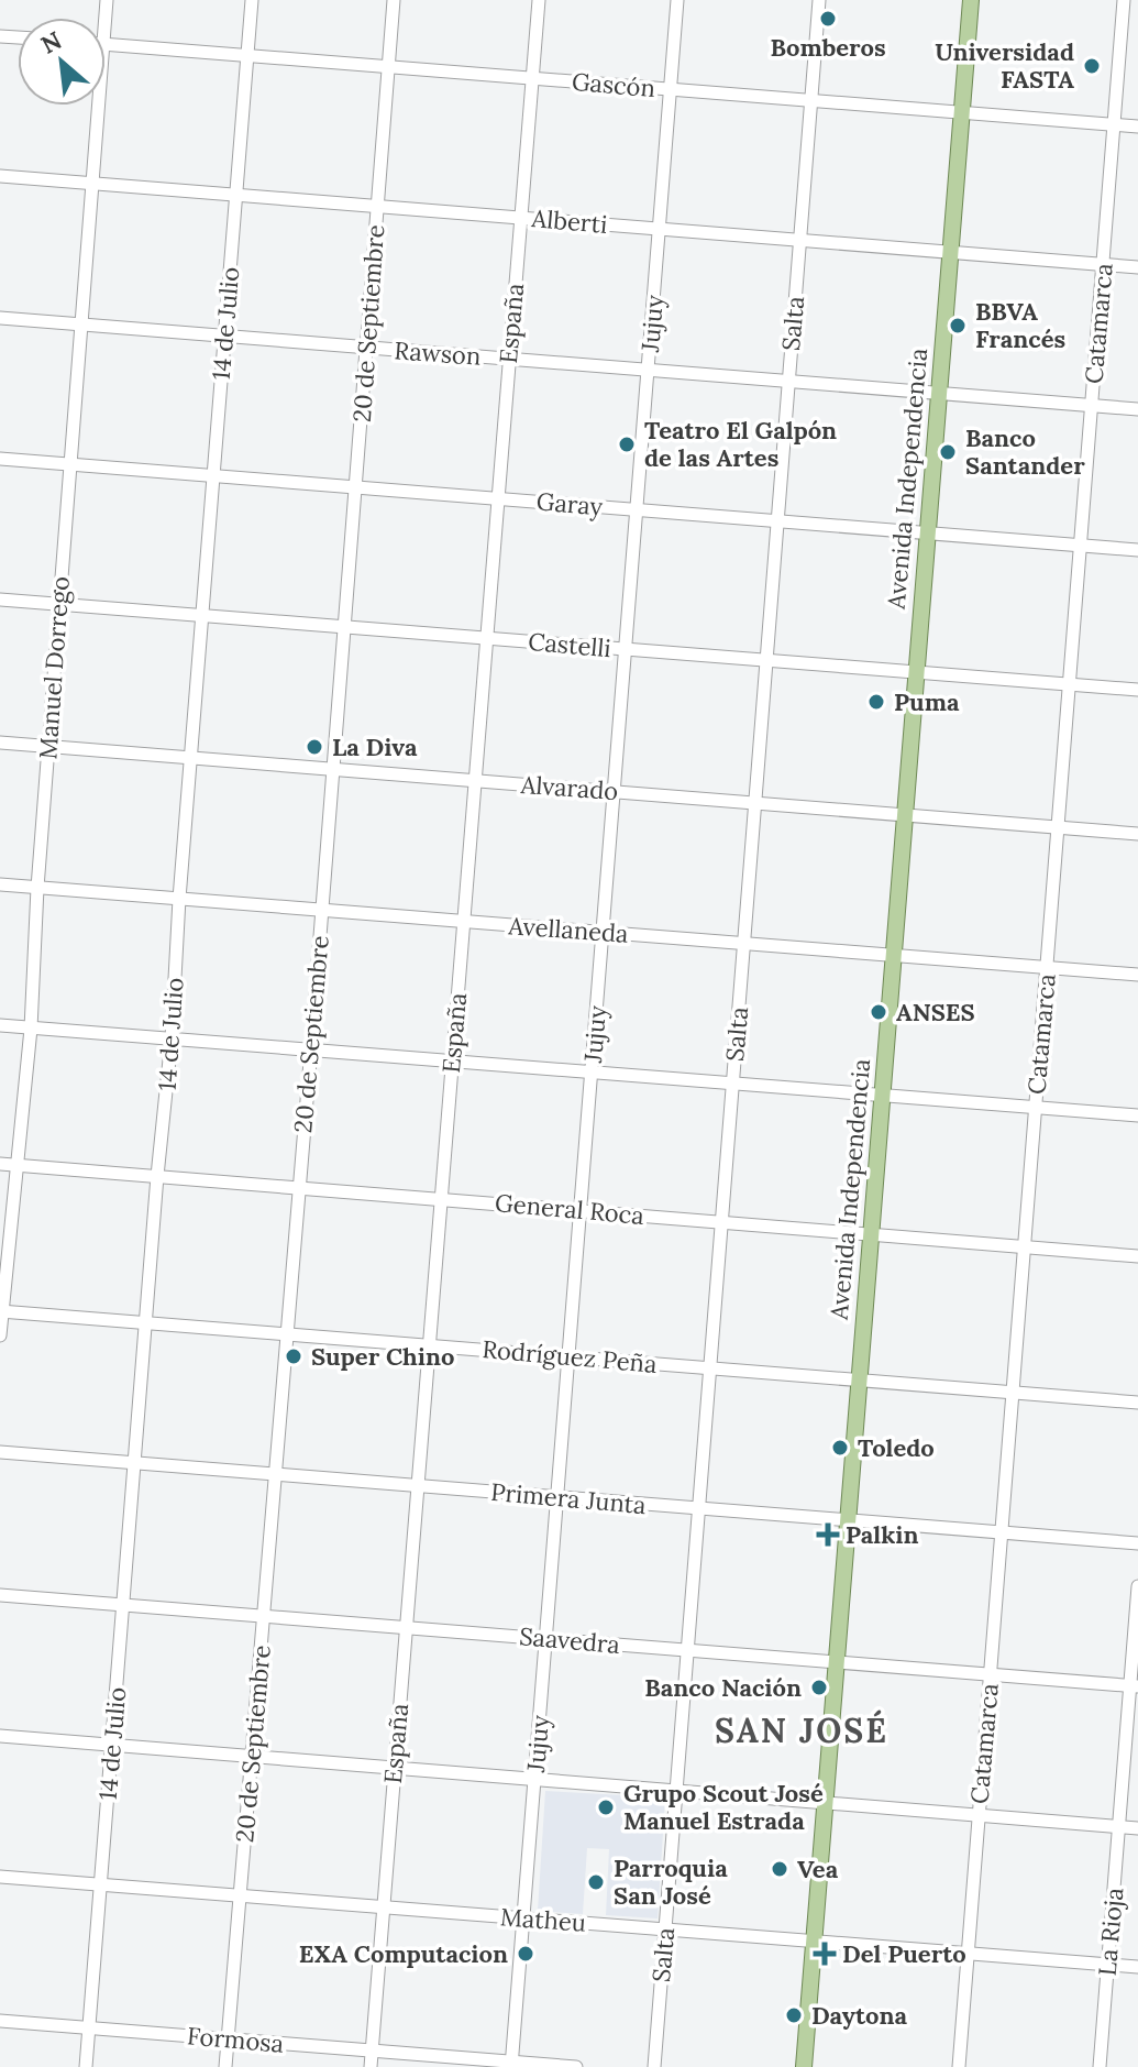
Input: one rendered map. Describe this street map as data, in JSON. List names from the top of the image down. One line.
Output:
{"streets":{"main road":["Avenida Independencia"],"street":["Gascón","Alberti","14 de Julio","20 de Septiembre","España","Jujuy","Salta","Catamarca","Rawson","Garay","Castelli","Manuel Dorrego","Alvarado","Avellaneda","General Roca","Rodríguez Peña","Primera Junta","Saavedra","Matheu","La Rioja","Formosa"]},"crossings":[["Gascón","14 de Julio"],["Gascón","20 de Septiembre"],["Gascón","España"],["Gascón","Jujuy"],["Gascón","Salta"],["Gascón","Catamarca"],["Gascón","Avenida Independencia"],["Alberti","14 de Julio"],["Alberti","20 de Septiembre"],["Alberti","España"],["Alberti","Jujuy"],["Alberti","Salta"],["Alberti","Catamarca"],["Alberti","Avenida Independencia"],["Alberti","Manuel Dorrego"],["14 de Julio","Rawson"],["14 de Julio","Garay"],["14 de Julio","Castelli"],["14 de Julio","Alvarado"],["14 de Julio","Avellaneda"],["14 de Julio","General Roca"],["14 de Julio","Rodríguez Peña"],["14 de Julio","Primera Junta"],["14 de Julio","Saavedra"],["14 de Julio","Matheu"],["14 de Julio","Formosa"],["20 de Septiembre","Rawson"],["20 de Septiembre","Garay"],["20 de Septiembre","Castelli"],["20 de Septiembre","Alvarado"],["20 de Septiembre","Avellaneda"],["20 de Septiembre","General Roca"],["20 de Septiembre","Rodríguez Peña"],["20 de Septiembre","Primera Junta"],["20 de Septiembre","Saavedra"],["20 de Septiembre","Matheu"],["20 de Septiembre","Formosa"],["España","Rawson"],["España","Garay"],["España","Castelli"],["España","Alvarado"],["España","Avellaneda"],["España","General Roca"],["España","Rodríguez Peña"],["España","Primera Junta"],["España","Saavedra"],["España","Matheu"],["España","Formosa"],["Jujuy","Rawson"],["Jujuy","Garay"],["Jujuy","Castelli"],["Jujuy","Alvarado"],["Jujuy","Avellaneda"],["Jujuy","General Roca"],["Jujuy","Rodríguez Peña"],["Jujuy","Primera Junta"],["Jujuy","Saavedra"],["Jujuy","Matheu"],["Jujuy","Formosa"],["Salta","Rawson"],["Salta","Garay"],["Salta","Castelli"],["Salta","Alvarado"],["Salta","Avellaneda"],["Salta","General Roca"],["Salta","Rodríguez Peña"],["Salta","Primera Junta"],["Salta","Saavedra"],["Salta","Matheu"],["Catamarca","Rawson"],["Catamarca","Garay"],["Catamarca","Castelli"],["Catamarca","Alvarado"],["Catamarca","Avellaneda"],["Catamarca","General Roca"],["Catamarca","Rodríguez Peña"],["Catamarca","Primera Junta"],["Catamarca","Saavedra"],["Catamarca","Matheu"],["Rawson","Avenida Independencia"],["Rawson","Manuel Dorrego"],["Avenida Independencia","Garay"],["Avenida Independencia","Castelli"],["Avenida Independencia","Alvarado"],["Avenida Independencia","Avellaneda"],["Avenida Independencia","General Roca"],["Avenida Independencia","Rodríguez Peña"],["Avenida Independencia","Primera Junta"],["Avenida Independencia","Saavedra"],["Avenida Independencia","Matheu"],["Garay","Manuel Dorrego"],["Castelli","Manuel Dorrego"],["Manuel Dorrego","Alvarado"],["Manuel Dorrego","Avellaneda"],["Manuel Dorrego","General Roca"],["Manuel Dorrego","Rodríguez Peña"],["Saavedra","La Rioja"],["Matheu","La Rioja"]],"districts":["SAN JOSÉ"],"places":{"other":["Bomberos","Universidad FASTA","BBVA Francés","Teatro El Galpón de las Artes","Banco Santander","Puma","La Diva","ANSES","Super Chino","Toledo","Banco Nación","Grupo Scout José Manuel Estrada","Vea","Parroquia San José","EXA Computacion","Daytona"],"health":["Palkin","Del Puerto"]},"north":"top left"}
